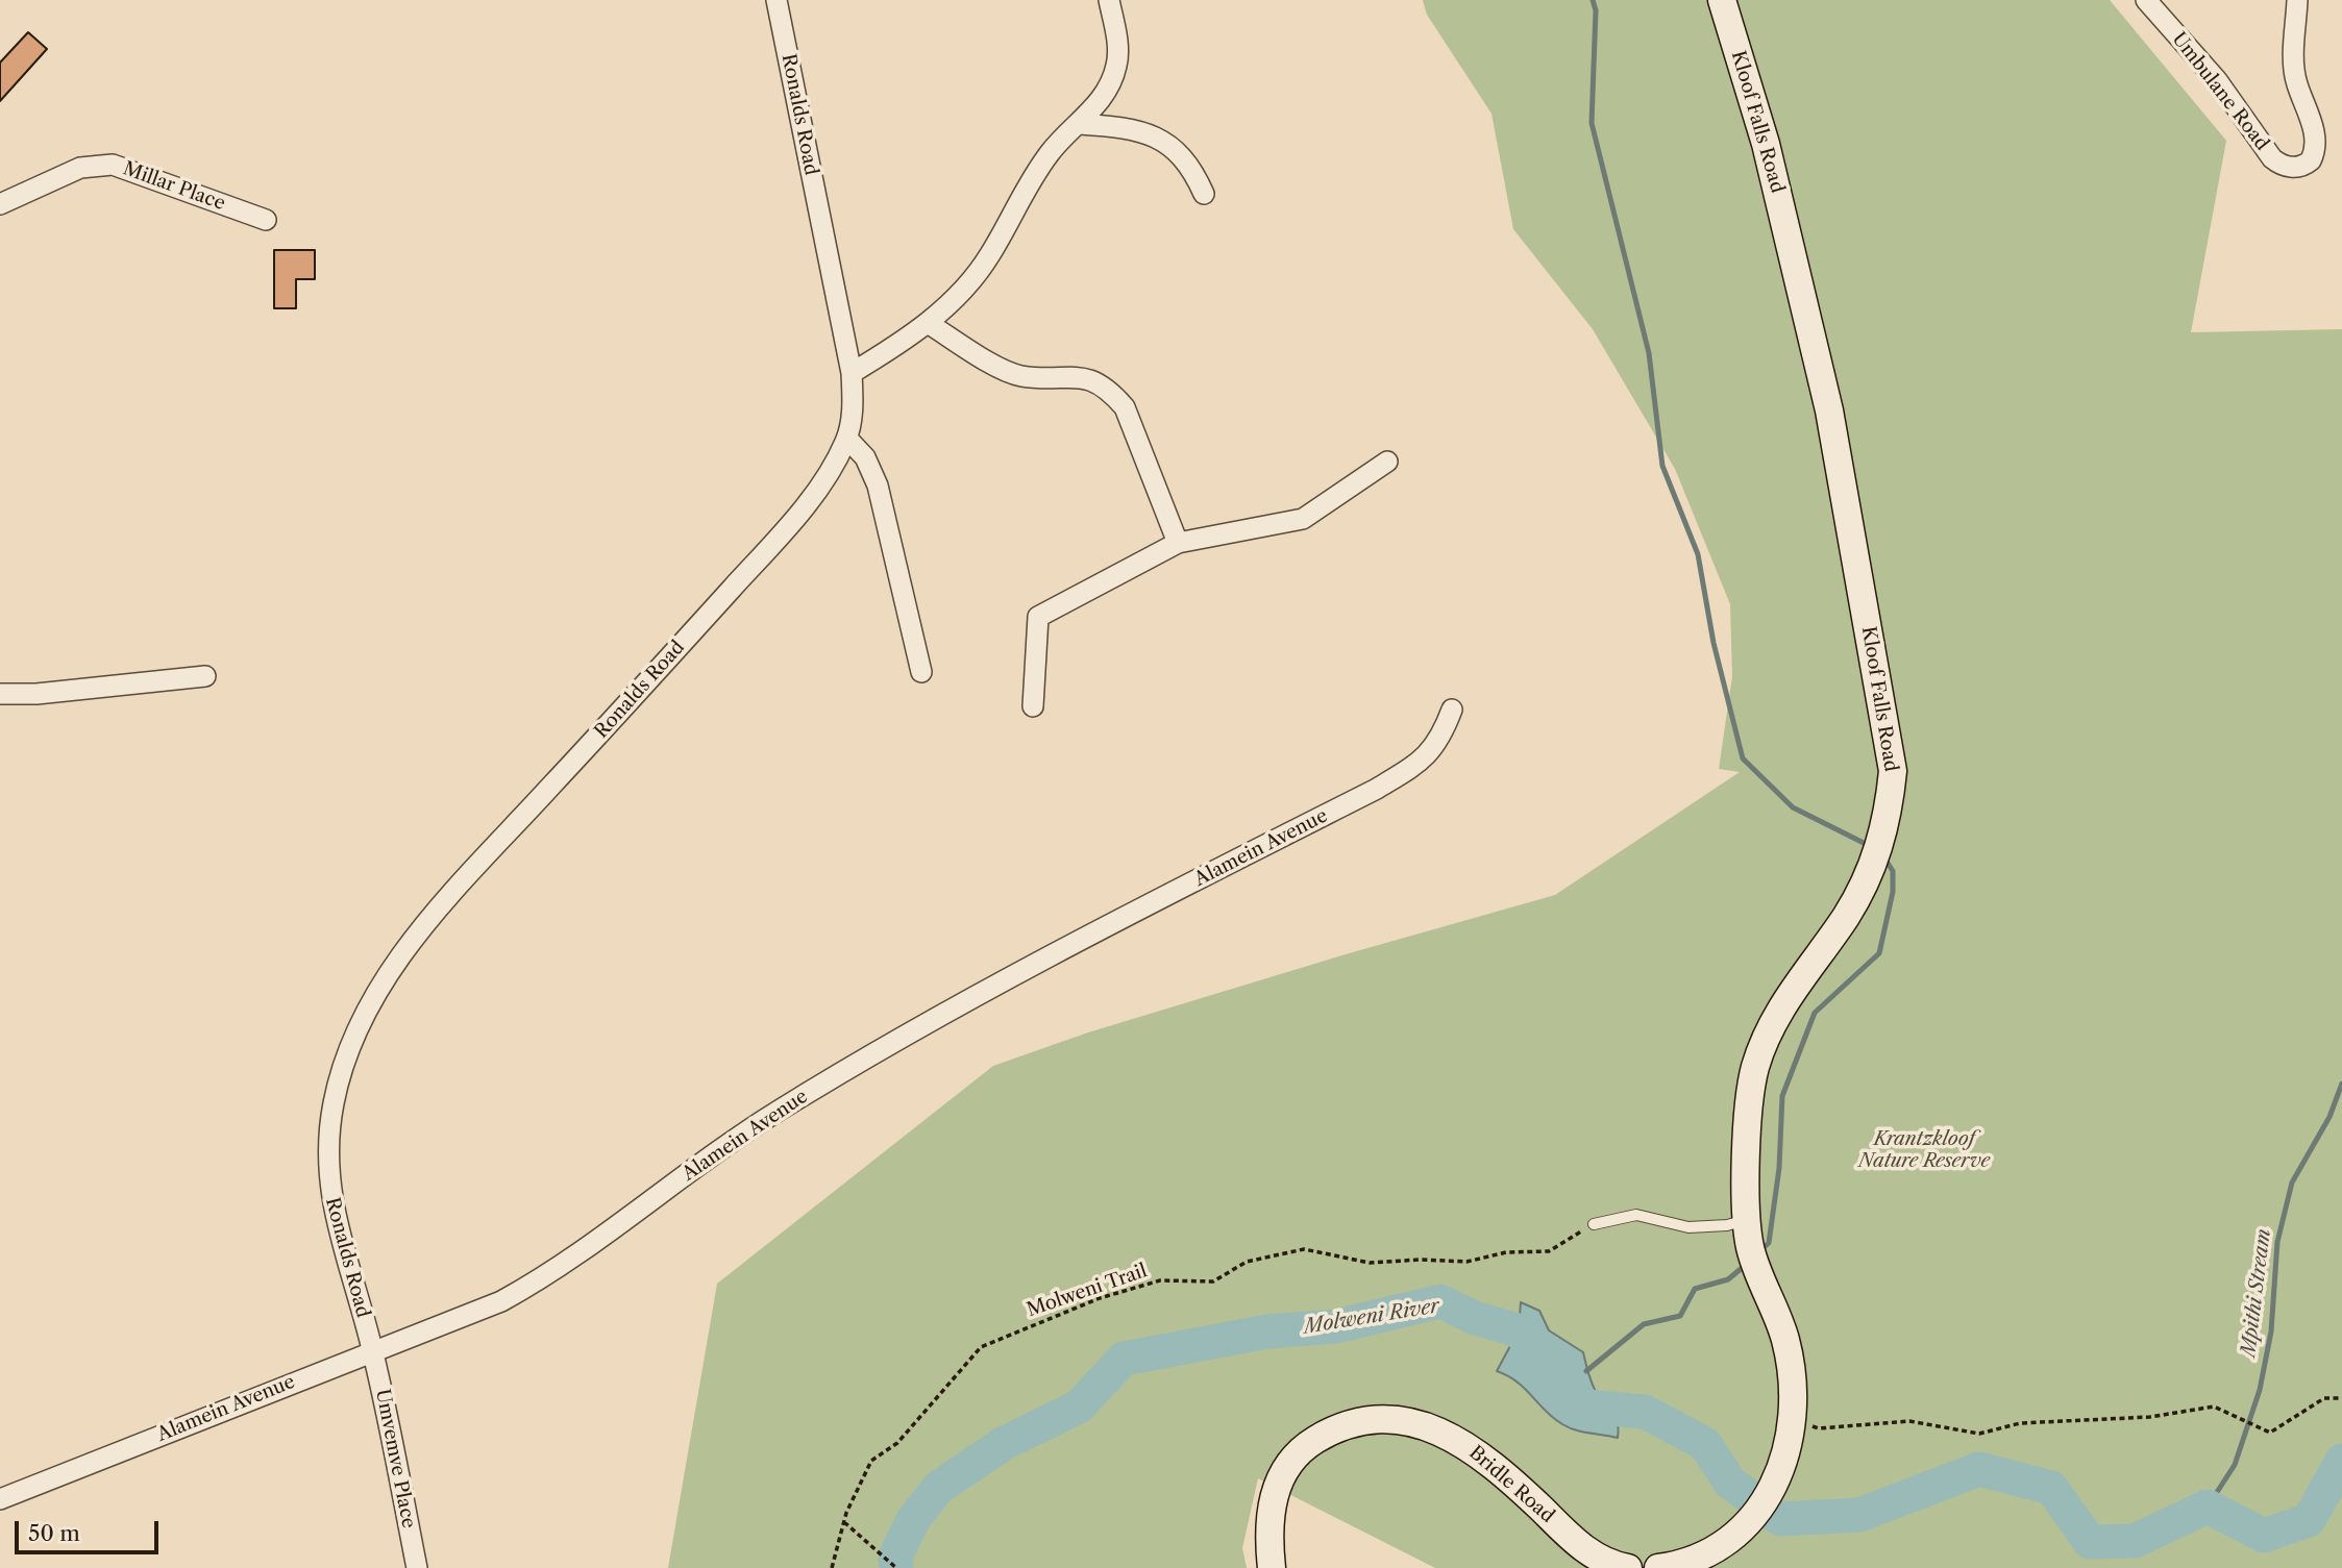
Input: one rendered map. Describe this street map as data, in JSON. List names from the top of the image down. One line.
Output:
{"streets":{"main road":["Kloof Falls Road","Bridle Road"],"street":["Umbulane Road","Ronalds Road","Millar Place","Alamein Avenue","Umvemve Place"],"path":["Molweni Trail"]},"crossings":[["Ronalds Road","Alamein Avenue"],["Ronalds Road","Umvemve Place"],["Alamein Avenue","Umvemve Place"]],"water":["Mpithi Stream","Molweni River"],"parks":["Krantzkloof Nature Reserve"],"scale_bar":"50 m"}
